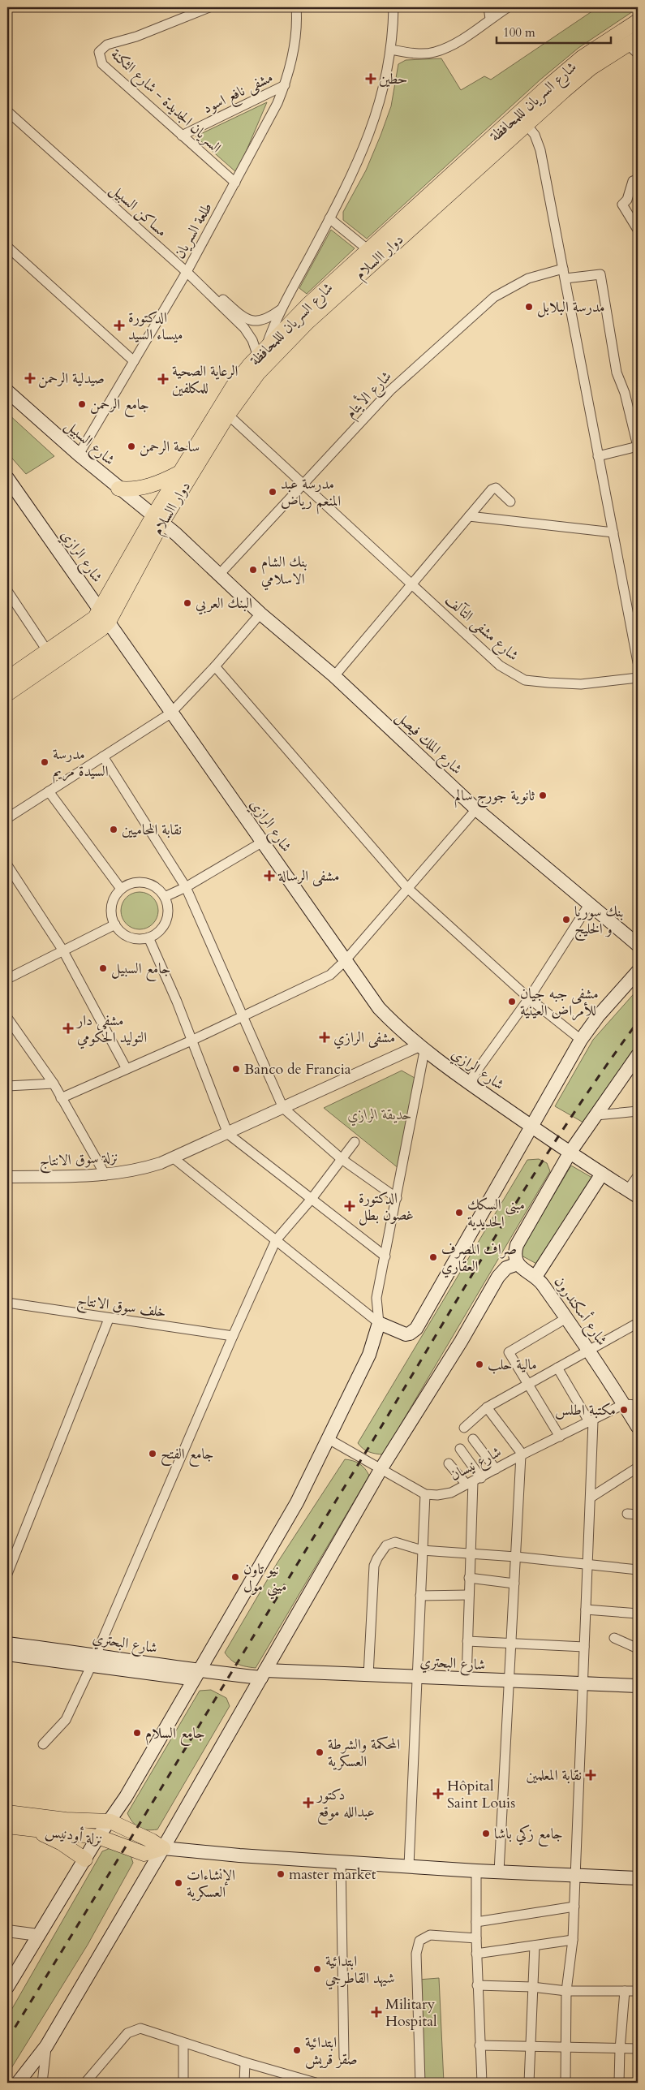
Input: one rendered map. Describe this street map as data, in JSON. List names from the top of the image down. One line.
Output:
{"streets":{"main road":["شارع السريان لللمحافظة","دوار االسلام","شارع السبيل","شارع الرازي","شارع الملك فيصل","شارع أسكندرون","شارع البحتري","نزلة أودنيس"],"street":["مشفى نافع اسود","السريان الجديدة - شارع الثكنة","مساكن السبيل","طلعة السريان","شارع الأيتام","شارع مشفى التآلف","نزلة سوق الانتاج","خلف سوق الانتاج","شارع نيسان"]},"crossings":[["مشفى نافع اسود","السريان الجديدة - شارع الثكنة"],["مشفى نافع اسود","طلعة السريان"],["السريان الجديدة - شارع الثكنة","طلعة السريان"],["شارع السريان لللمحافظة","مساكن السبيل"],["شارع السريان لللمحافظة","دوار االسلام"],["شارع السريان لللمحافظة","شارع السبيل"],["شارع السريان لللمحافظة","شارع الرازي"],["شارع السريان لللمحافظة","شارع الملك فيصل"],["مساكن السبيل","طلعة السريان"],["طلعة السريان","شارع السبيل"],["دوار االسلام","شارع السبيل"],["دوار االسلام","شارع الرازي"],["دوار االسلام","شارع مشفى التآلف"],["دوار االسلام","شارع الملك فيصل"],["شارع الأيتام","شارع مشفى التآلف"],["شارع الأيتام","شارع الملك فيصل"],["شارع السبيل","شارع الملك فيصل"],["شارع الرازي","نزلة سوق الانتاج"],["شارع الرازي","شارع أسكندرون"],["شارع أسكندرون","شارع نيسان"]],"parks":["حديقة الرازي"],"places":{"health":["حطين","الدكتورة ميساء السيد","صيدلية الرحمن","الرعاية الصحية للمكلفين","مشفى الرسالة","مشفى دار التوليد الحكومي","مشفى الرازي","الدكتورة غصون بطل","نقابة المعلمين","Hôpital Saint Louis","دكتور عبدالله موقع","Military Hospital"],"other":["مدرسة البلابل","جامع الرحمن","ساحة الرحمن","مدرسة عبد المنعم رياض","بنك الشام الاسلامي","البنك العربي","مدرسة السيدة مريم","ثانوية جورج سالم","نقابة المحاميين","بنك سوريا و الخليج","جامع السبيل","مشفى جبه جيان للأمراض العينية","Banco de Francia","مبنى السكك الحديدية","صراف المصرف العقاري","مالية حلب","مكتبة اطلس","جامع الفتح","نيو تاون ميني مول","جامع السلام","المحكمة والشرطة العسكرية","جامع زكي باشا","master market","الإنشاءات العسكرية","ابتدائية شيهد القاطرجي","ابتدائية صقر قريش"]},"scale_bar":"100 m"}
